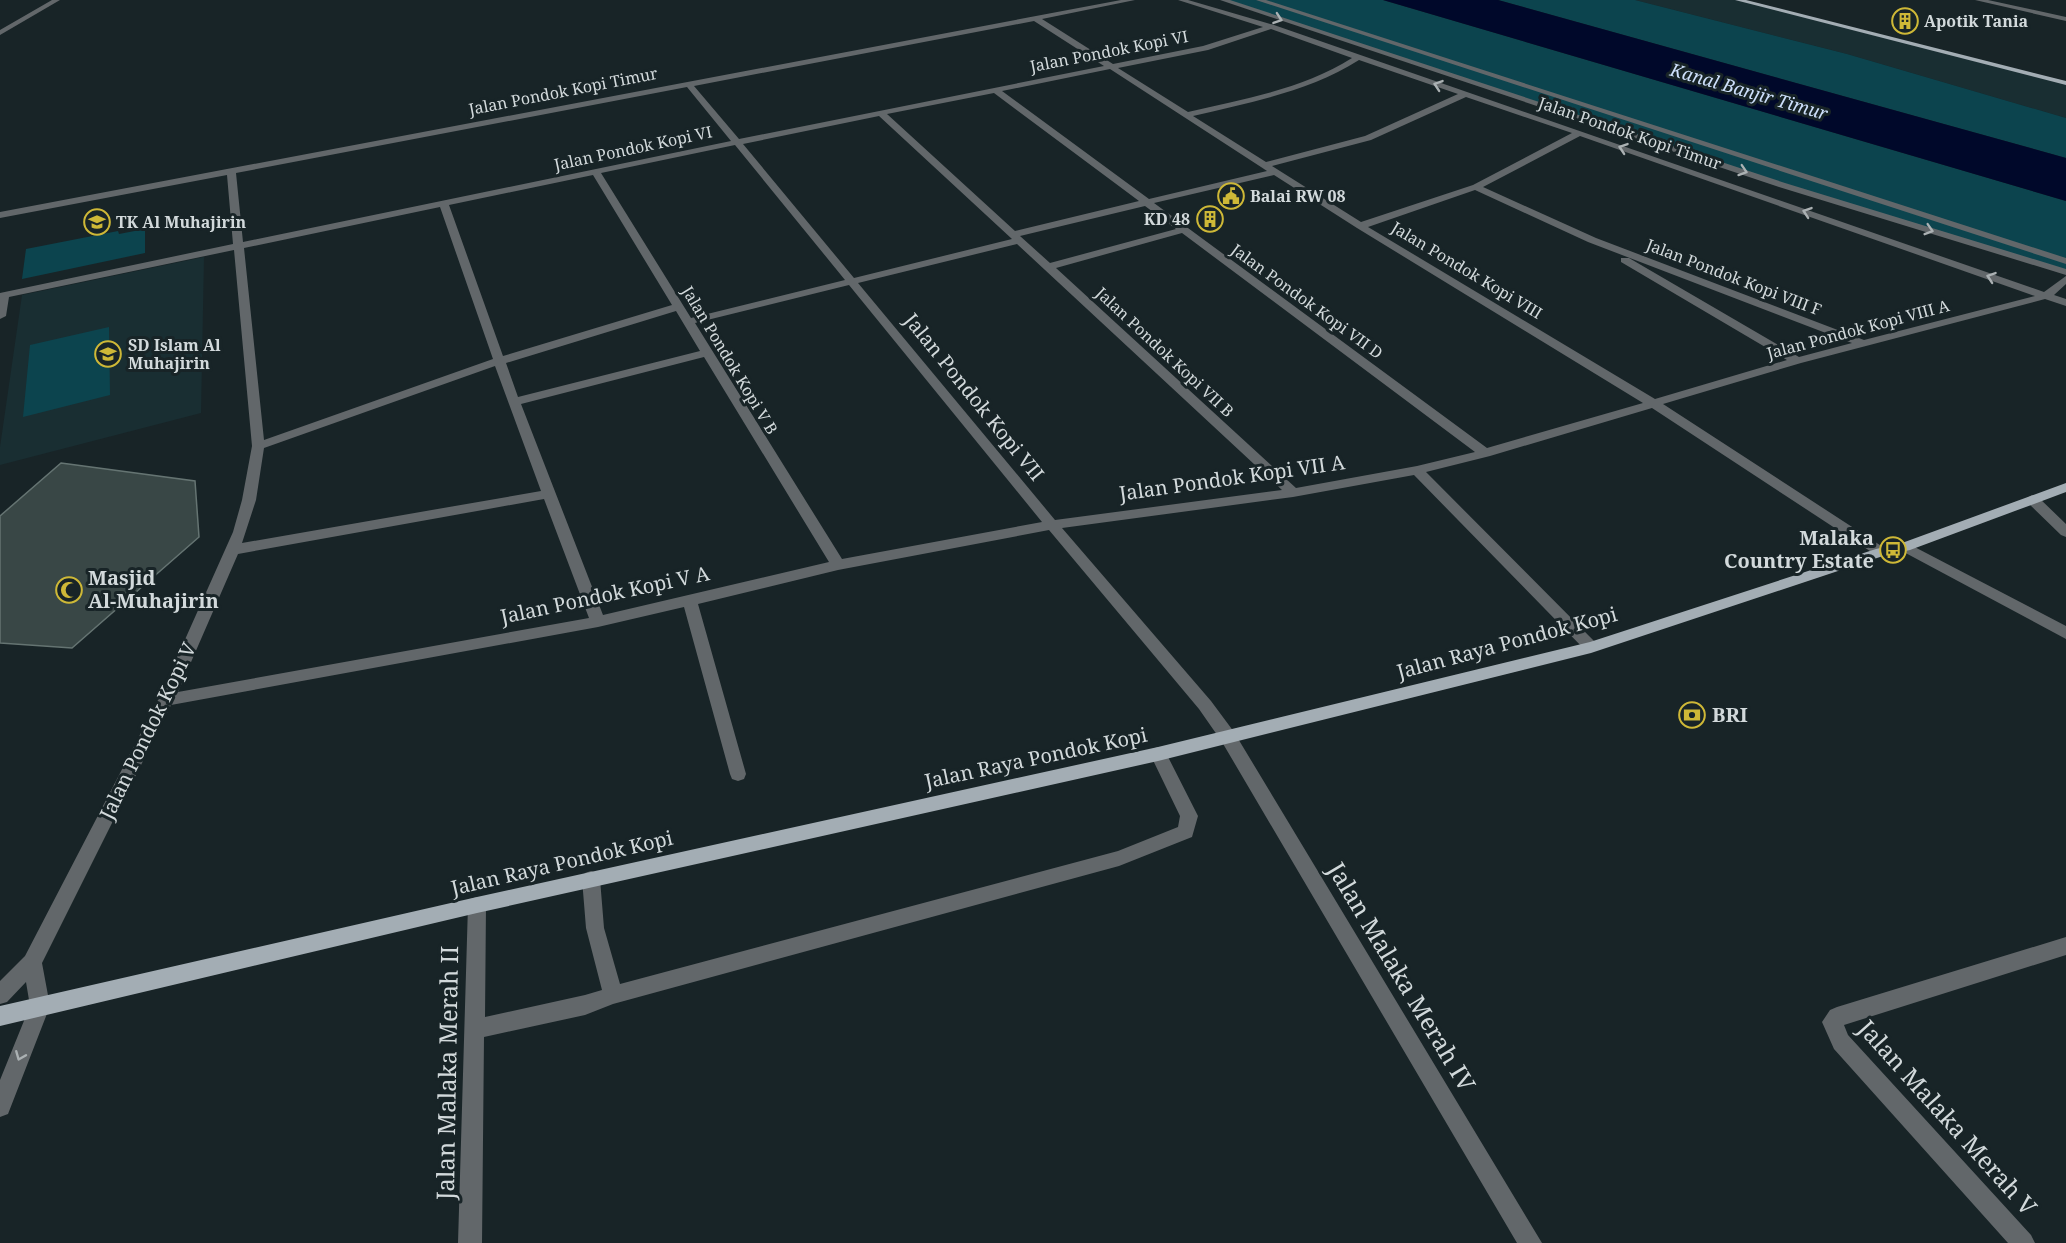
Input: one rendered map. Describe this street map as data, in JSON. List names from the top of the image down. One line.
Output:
{"streets":{"main road":["Jalan Raya Pondok Kopi"],"street":["Jalan Pondok Kopi VI","Jalan Pondok Kopi Timur","Jalan Pondok Kopi VIII","Jalan Pondok Kopi VIII F","Jalan Pondok Kopi VII D","Jalan Pondok Kopi VIII A","Jalan Pondok Kopi VII B","Jalan Pondok Kopi V B","Jalan Pondok Kopi VII","Jalan Pondok Kopi VII A","Jalan Pondok Kopi V A","Jalan Pondok Kopi V","Jalan Malaka Merah IV","Jalan Malaka Merah II","Jalan Malaka Merah V"]},"crossings":[["Jalan Pondok Kopi VI","Jalan Pondok Kopi Timur"],["Jalan Pondok Kopi VI","Jalan Pondok Kopi VIII"],["Jalan Pondok Kopi VI","Jalan Pondok Kopi VII D"],["Jalan Pondok Kopi VI","Jalan Pondok Kopi VII B"],["Jalan Pondok Kopi VI","Jalan Pondok Kopi V B"],["Jalan Pondok Kopi VI","Jalan Pondok Kopi VII"],["Jalan Pondok Kopi VI","Jalan Pondok Kopi V"],["Jalan Pondok Kopi Timur","Jalan Pondok Kopi VIII"],["Jalan Pondok Kopi Timur","Jalan Pondok Kopi VIII A"],["Jalan Pondok Kopi Timur","Jalan Pondok Kopi VII"],["Jalan Pondok Kopi Timur","Jalan Pondok Kopi V"],["Jalan Pondok Kopi VIII","Jalan Pondok Kopi VIII A"],["Jalan Pondok Kopi VIII","Jalan Pondok Kopi VII A"],["Jalan Pondok Kopi VIII","Jalan Raya Pondok Kopi"],["Jalan Pondok Kopi VIII F","Jalan Pondok Kopi VIII A"],["Jalan Pondok Kopi VII D","Jalan Pondok Kopi VII A"],["Jalan Pondok Kopi VIII A","Jalan Pondok Kopi VII A"],["Jalan Pondok Kopi VII B","Jalan Pondok Kopi VII A"],["Jalan Pondok Kopi V B","Jalan Pondok Kopi V A"],["Jalan Pondok Kopi VII","Jalan Pondok Kopi VII A"],["Jalan Pondok Kopi VII","Jalan Pondok Kopi V A"],["Jalan Pondok Kopi VII","Jalan Raya Pondok Kopi"],["Jalan Pondok Kopi VII","Jalan Malaka Merah IV"],["Jalan Pondok Kopi VII A","Jalan Pondok Kopi V A"],["Jalan Pondok Kopi V A","Jalan Pondok Kopi V"],["Jalan Raya Pondok Kopi","Jalan Malaka Merah IV"],["Jalan Raya Pondok Kopi","Jalan Malaka Merah II"]],"water":["Kanal Banjir Timur"],"places":{"building":["Apotik Tania","KD 48"],"public building":["Balai RW 08"],"school or university":["TK Al Muhajirin","SD Islam Al Muhajirin"],"bus stop":["Malaka Country Estate"],"mosque":["Masjid Al-Muhajirin"],"bank":["BRI"]}}
